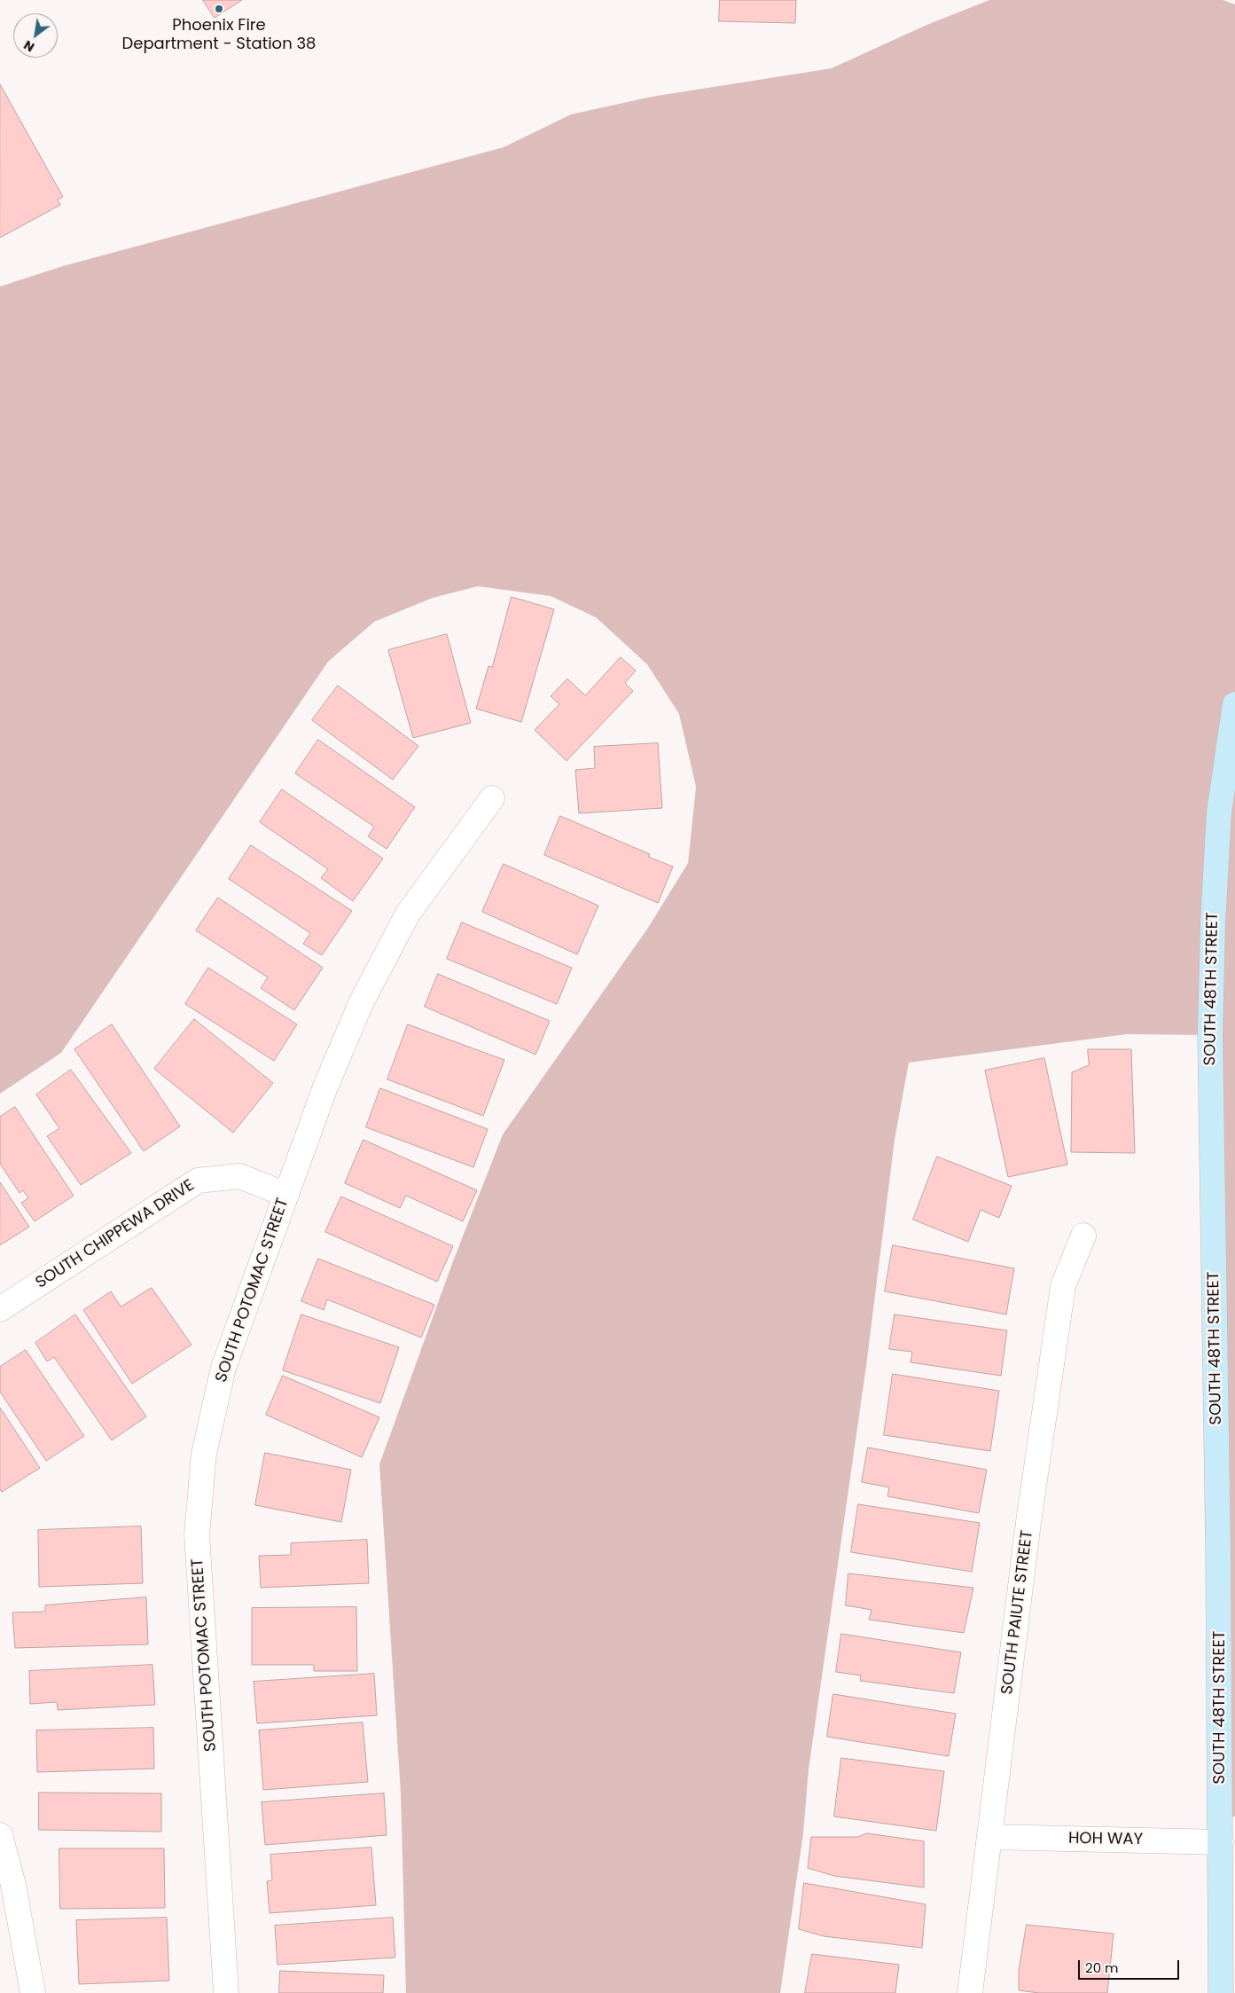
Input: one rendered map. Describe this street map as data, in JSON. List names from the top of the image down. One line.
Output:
{"streets":{"main road":["SOUTH 48TH STREET"],"street":["SOUTH CHIPPEWA DRIVE","SOUTH POTOMAC STREET","SOUTH PAIUTE STREET","HOH WAY"]},"crossings":[["SOUTH 48TH STREET","HOH WAY"],["SOUTH CHIPPEWA DRIVE","SOUTH POTOMAC STREET"],["SOUTH PAIUTE STREET","HOH WAY"]],"places":["Phoenix Fire Department - Station 38"],"scale_bar":"20 m","north":"bottom left"}
